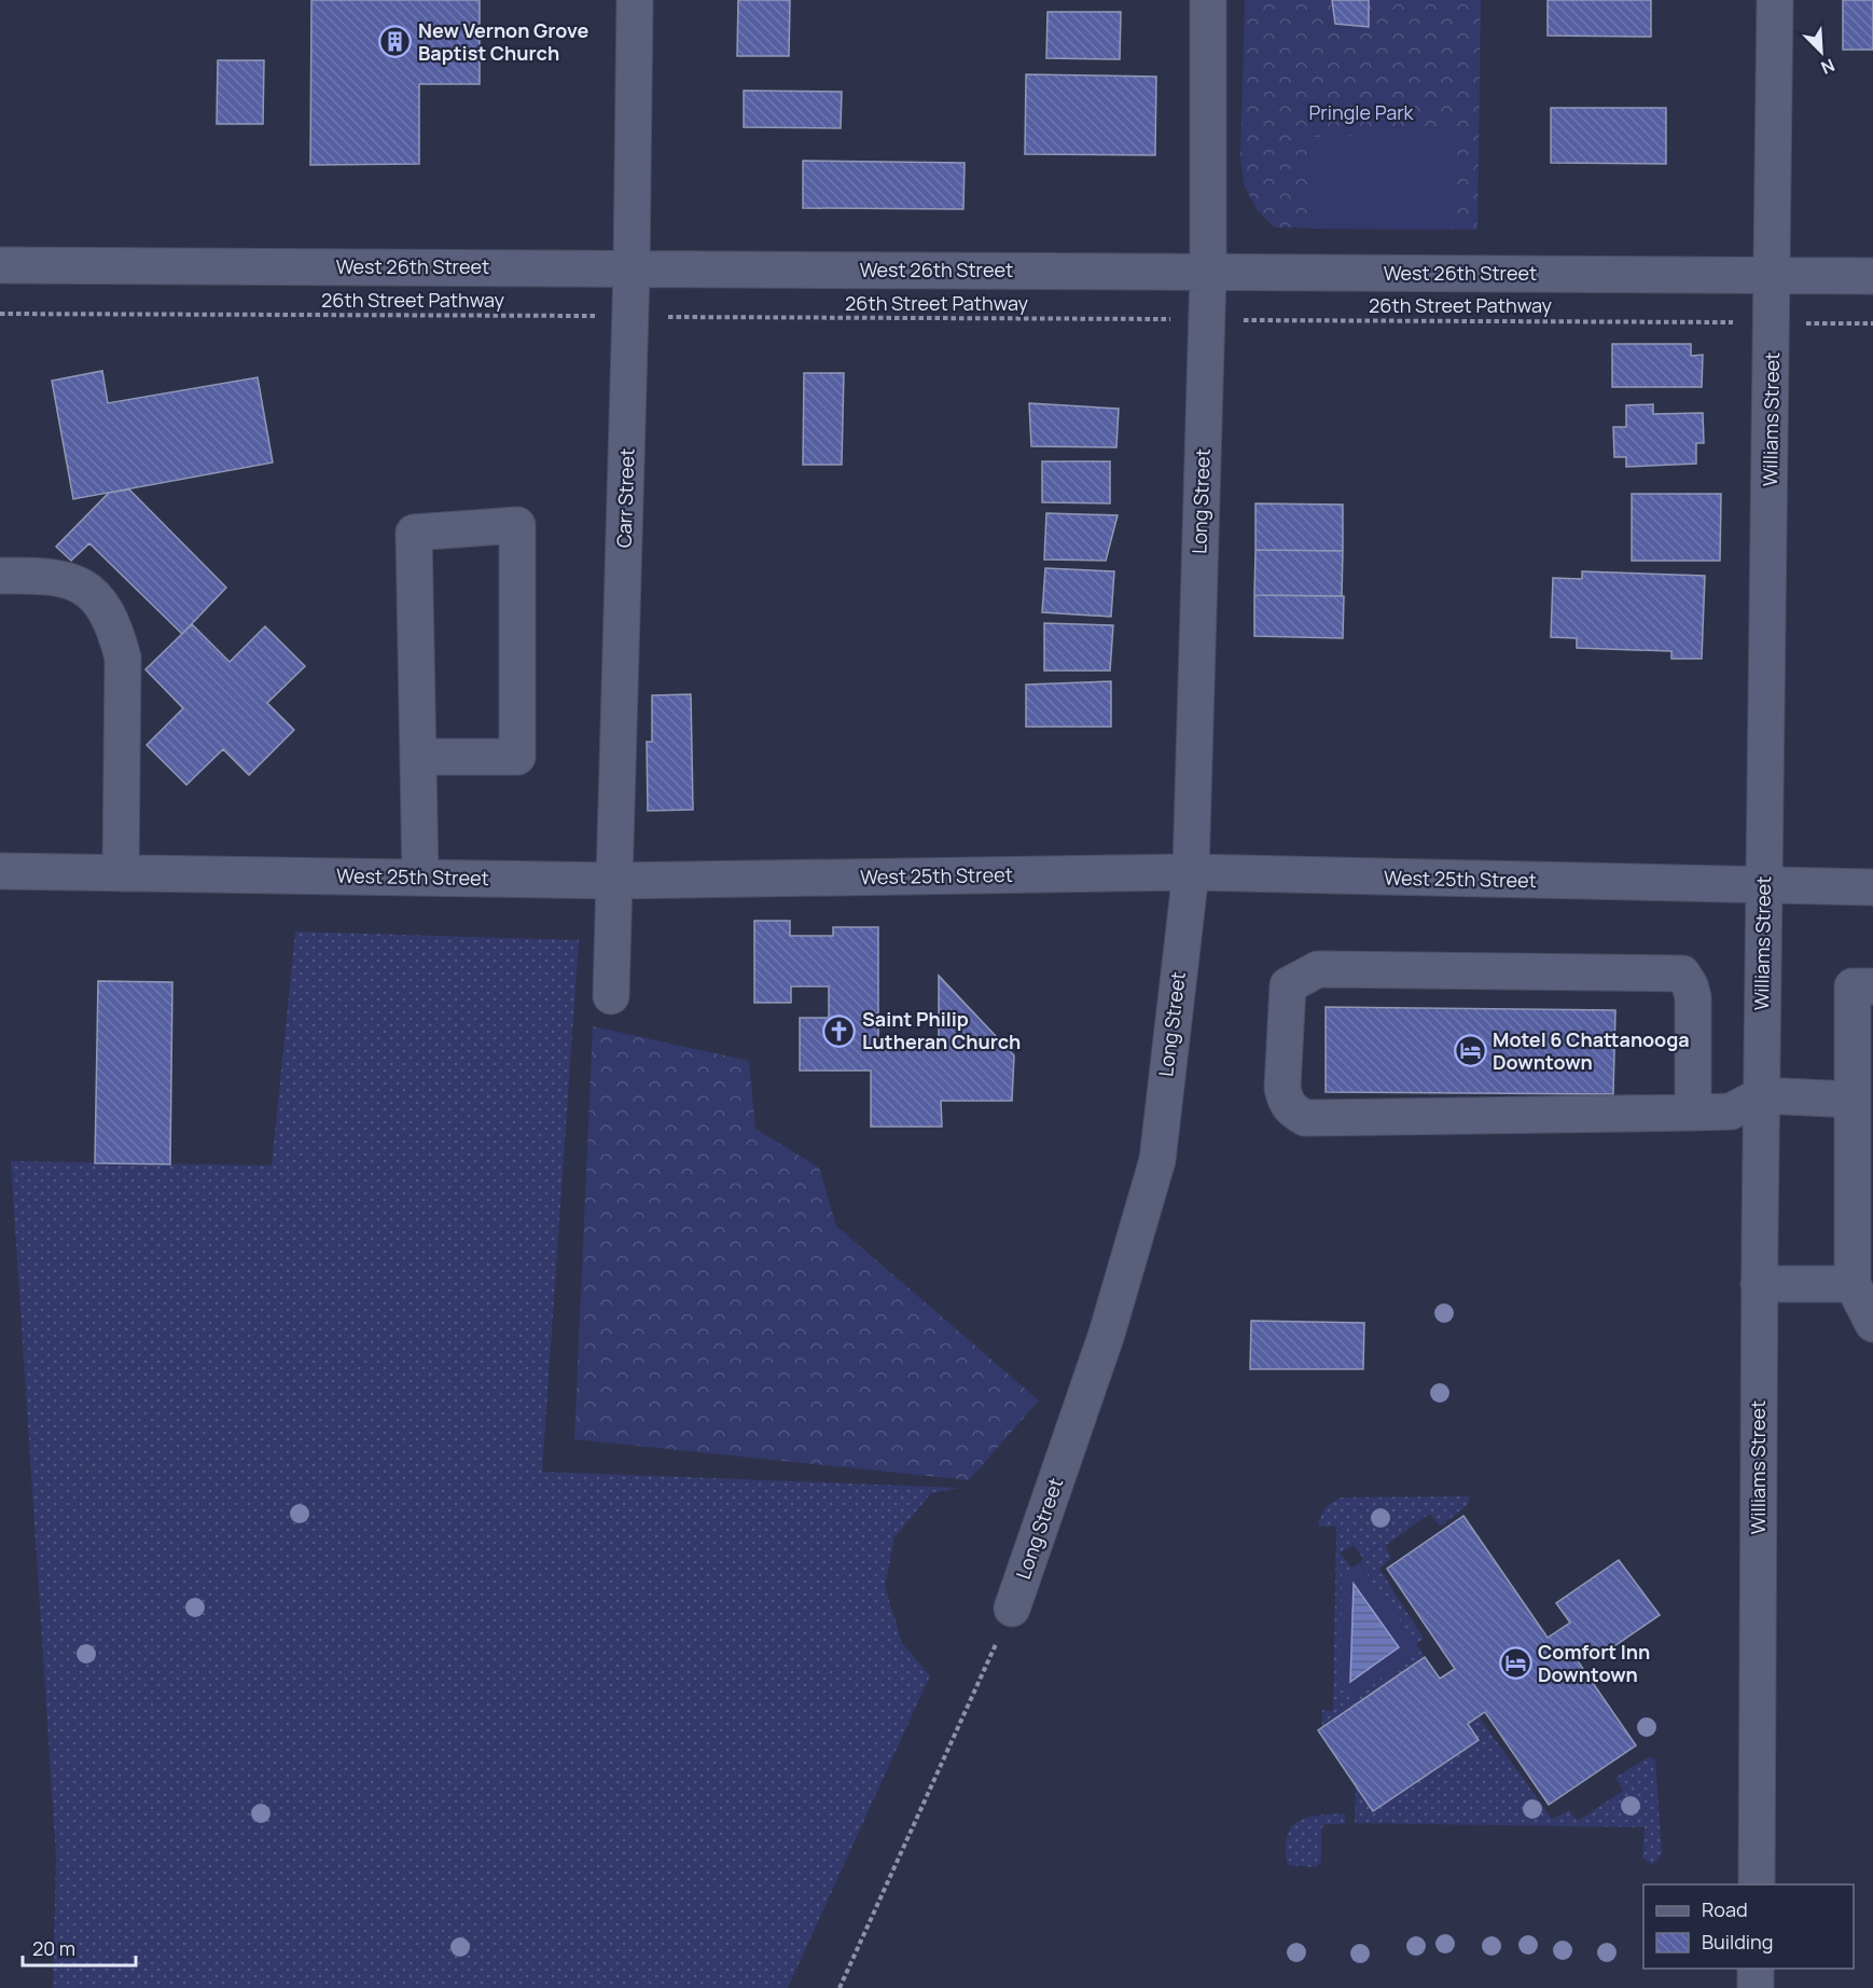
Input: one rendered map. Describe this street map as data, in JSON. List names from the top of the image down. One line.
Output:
{"streets":{"street":["West 26th Street","Williams Street","Carr Street","Long Street","West 25th Street"],"path":["26th Street Pathway"]},"crossings":[["West 26th Street","Williams Street"],["West 26th Street","Carr Street"],["West 26th Street","Long Street"],["26th Street Pathway","Williams Street"],["26th Street Pathway","Carr Street"],["26th Street Pathway","Long Street"],["Williams Street","West 25th Street"],["Carr Street","West 25th Street"],["Long Street","West 25th Street"]],"parks":["Pringle Park"],"places":{"building":["New Vernon Grove Baptist Church"],"church":["Saint Philip Lutheran Church"],"hotel":["Motel 6 Chattanooga Downtown","Comfort Inn Downtown"]},"legend":["Road","Building"],"scale_bar":"20 m","north":"bottom right"}
